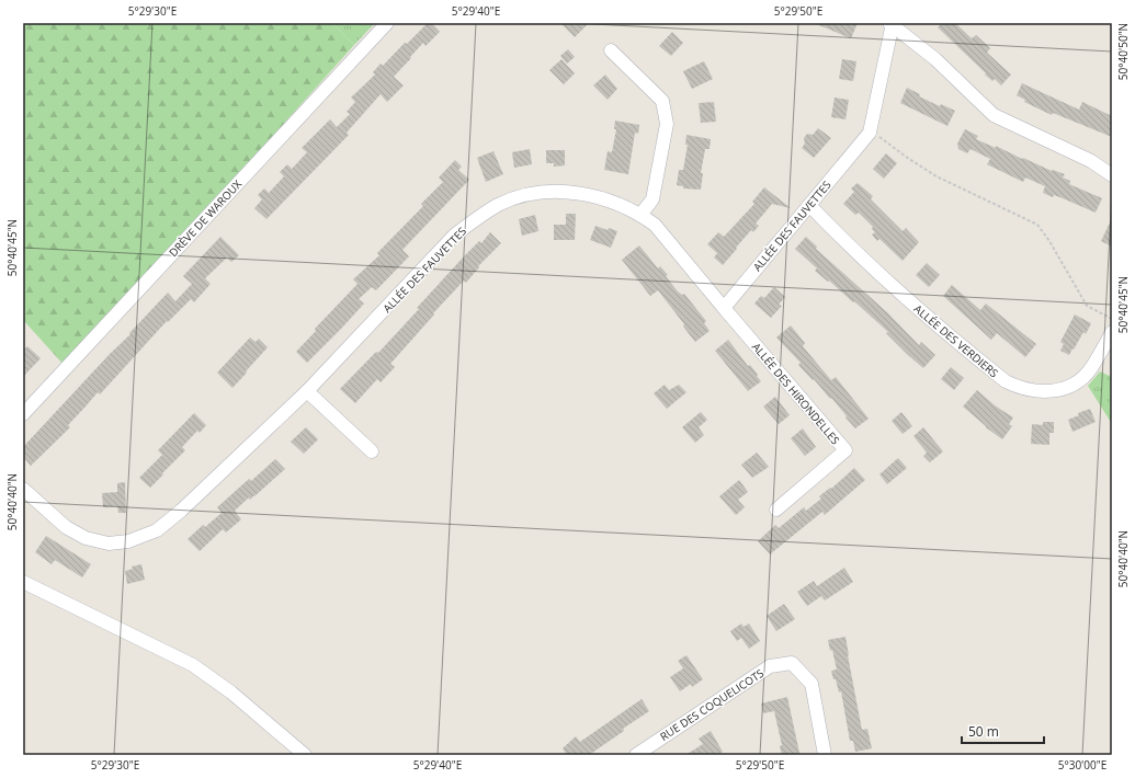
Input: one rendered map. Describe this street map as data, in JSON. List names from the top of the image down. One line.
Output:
{"streets":{"street":["DRÈVE DE WAROUX","ALLÉE DES FAUVETTES","ALLÉE DES VERDIERS","ALLÉE DES HIRONDELLES","RUE DES COQUELICOTS"]},"crossings":[["ALLÉE DES FAUVETTES","ALLÉE DES VERDIERS"],["ALLÉE DES FAUVETTES","ALLÉE DES HIRONDELLES"]],"scale_bar":"50 m","coordinates":["5°29'30\"E","5°29'40\"E","5°29'50\"E","50°40'50\"N","50°40'45\"N","50°40'40\"N","5°30'00\"E"]}
